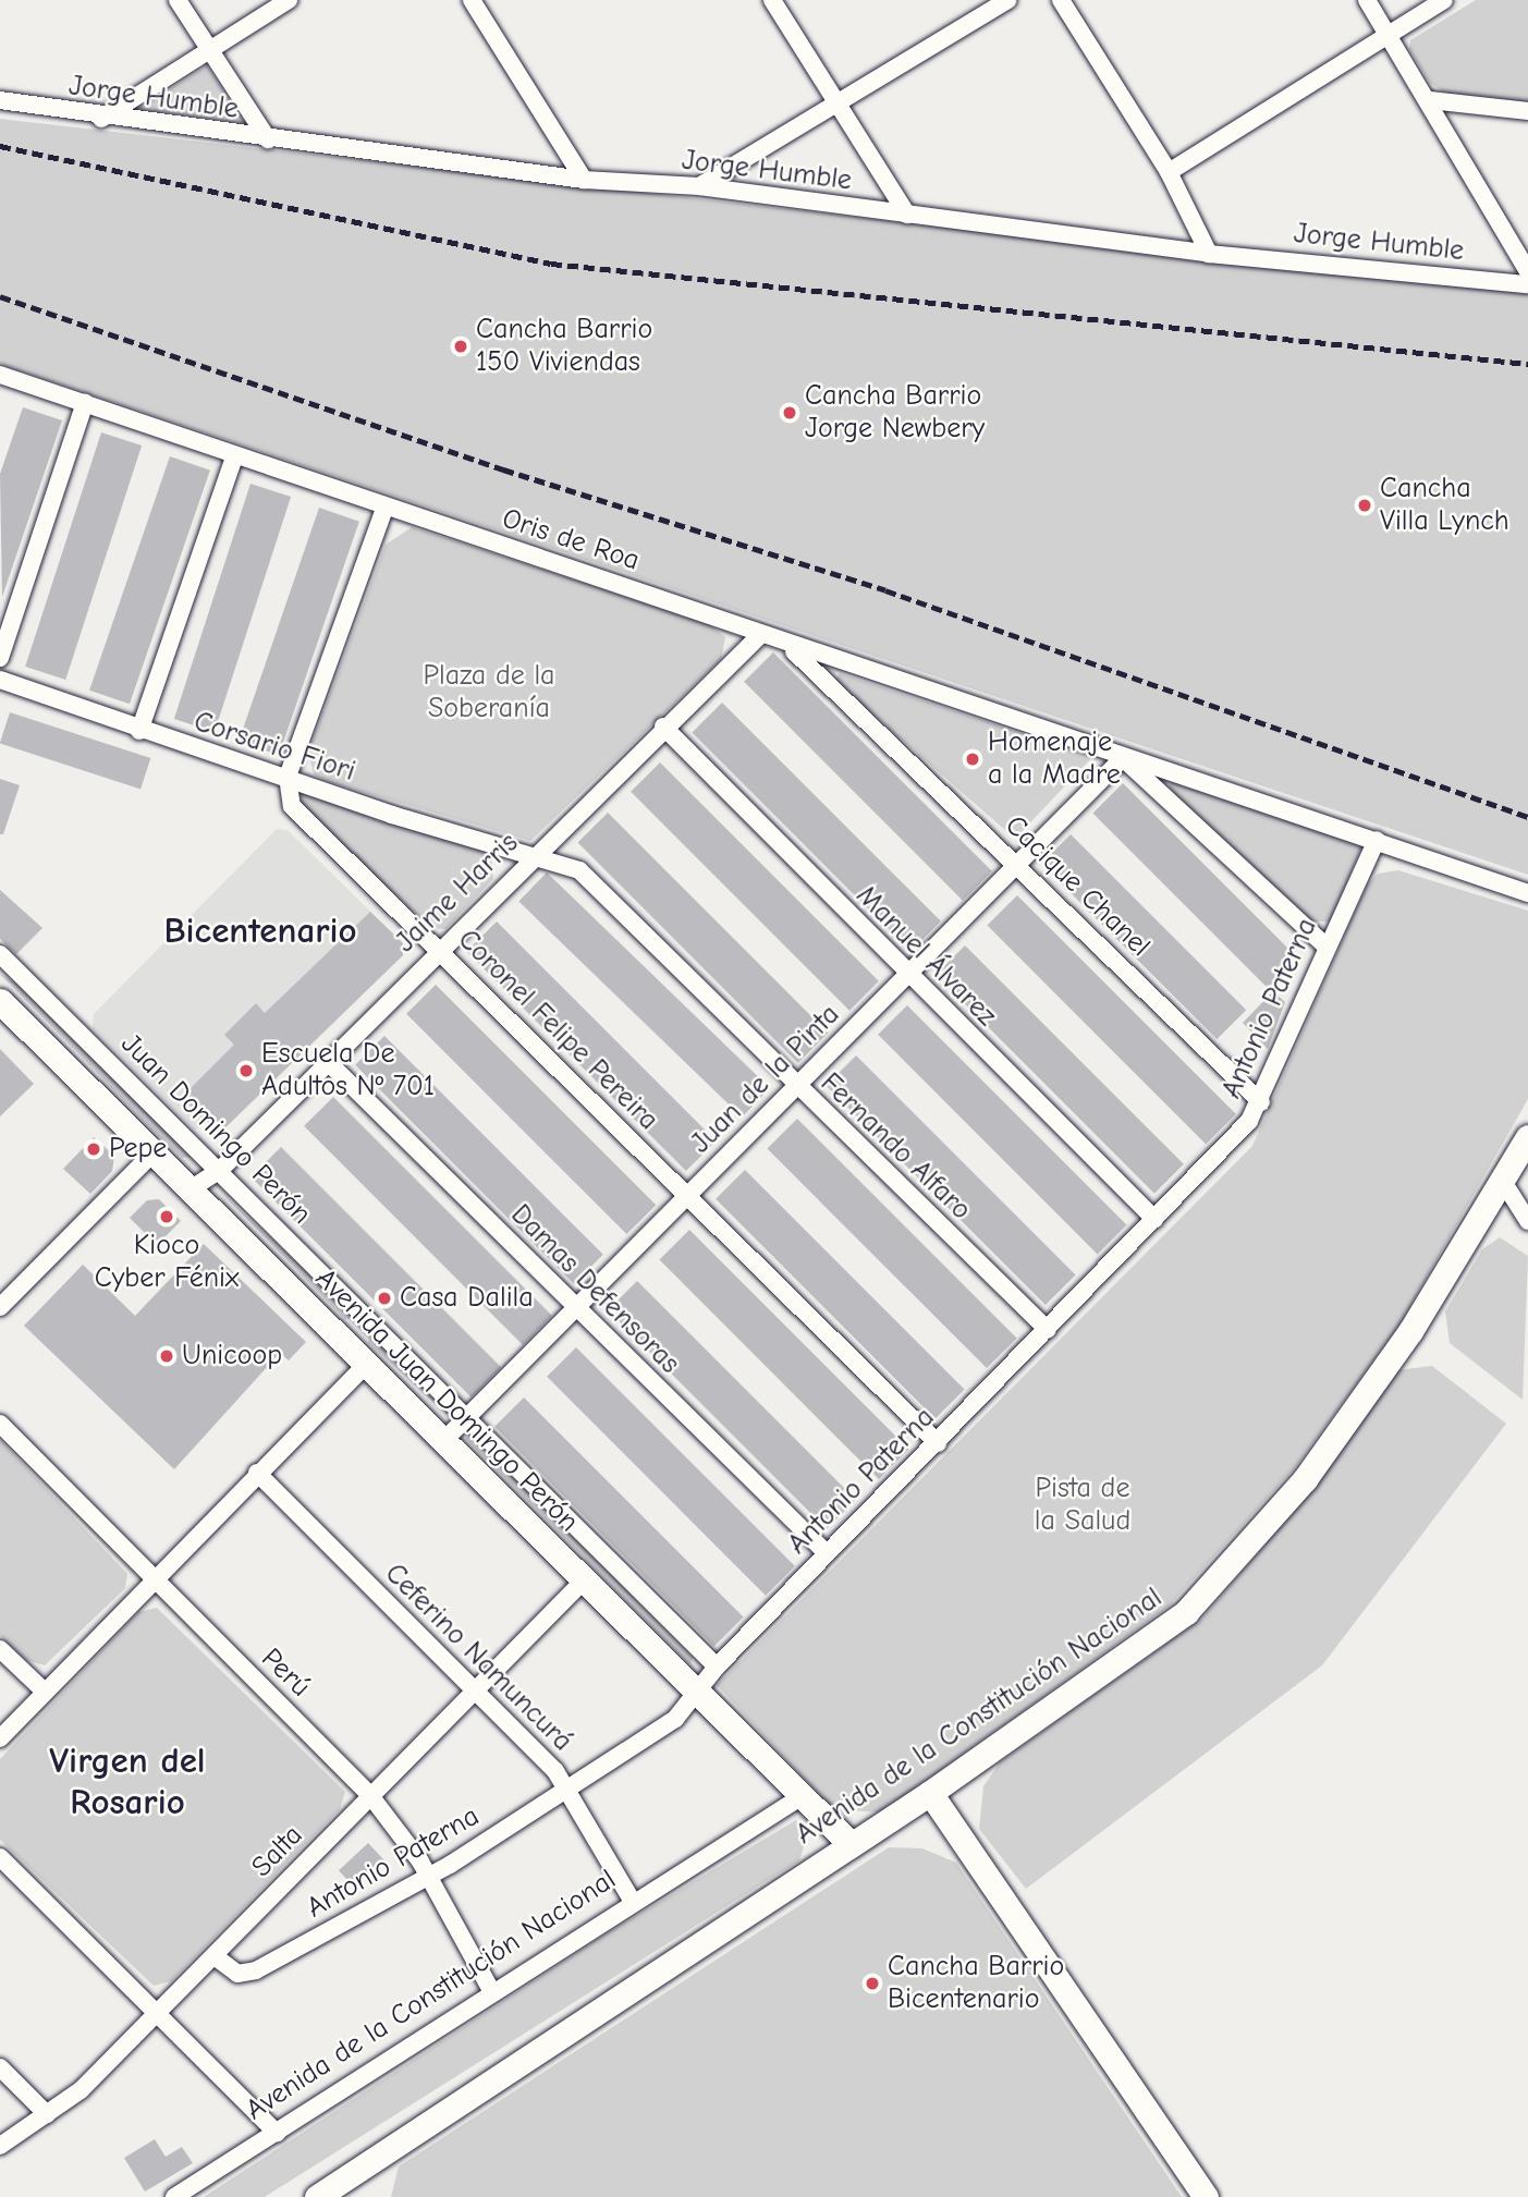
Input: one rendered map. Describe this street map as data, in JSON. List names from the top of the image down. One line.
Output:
{"streets":{"main road":["Avenida Juan Domingo Perón","Avenida de la Constitución Nacional"],"street":["Jorge Humble","Oris de Roa","Corsario Fiori","Cacique Chanel","Jaime Harris","Manuel Álvarez","Antonio Paterna","Coronel Felipe Pereira","Juan de la Pinta","Juan Domingo Perón","Fernando Alfaro","Damas Defensoras","Ceferino Namuncurá","Perú","Salta"]},"crossings":[["Oris de Roa","Cacique Chanel"],["Oris de Roa","Jaime Harris"],["Oris de Roa","Antonio Paterna"],["Oris de Roa","Juan de la Pinta"],["Corsario Fiori","Jaime Harris"],["Corsario Fiori","Coronel Felipe Pereira"],["Corsario Fiori","Fernando Alfaro"],["Cacique Chanel","Antonio Paterna"],["Cacique Chanel","Juan de la Pinta"],["Jaime Harris","Manuel Álvarez"],["Jaime Harris","Coronel Felipe Pereira"],["Jaime Harris","Juan Domingo Perón"],["Jaime Harris","Fernando Alfaro"],["Jaime Harris","Damas Defensoras"],["Jaime Harris","Avenida Juan Domingo Perón"],["Manuel Álvarez","Antonio Paterna"],["Manuel Álvarez","Juan de la Pinta"],["Antonio Paterna","Coronel Felipe Pereira"],["Antonio Paterna","Juan Domingo Perón"],["Antonio Paterna","Fernando Alfaro"],["Antonio Paterna","Damas Defensoras"],["Antonio Paterna","Avenida Juan Domingo Perón"],["Antonio Paterna","Ceferino Namuncurá"],["Antonio Paterna","Perú"],["Antonio Paterna","Salta"],["Coronel Felipe Pereira","Juan de la Pinta"],["Juan de la Pinta","Juan Domingo Perón"],["Juan de la Pinta","Fernando Alfaro"],["Juan de la Pinta","Damas Defensoras"],["Juan de la Pinta","Avenida Juan Domingo Perón"],["Avenida Juan Domingo Perón","Avenida de la Constitución Nacional"],["Avenida Juan Domingo Perón","Salta"],["Ceferino Namuncurá","Avenida de la Constitución Nacional"],["Ceferino Namuncurá","Salta"],["Perú","Avenida de la Constitución Nacional"],["Perú","Salta"]],"districts":["Bicentenario","Virgen del Rosario"],"parks":["Plaza de la Soberanía","Pista de la Salud"],"places":["Cancha Barrio 150 Viviendas","Cancha Barrio Jorge Newbery","Cancha Villa Lynch","Homenaje a la Madre","Escuela De Adultos Nº 701","Pepe","Kioco Cyber Fénix","Casa Dalila","Unicoop","Cancha Barrio Bicentenario"]}
